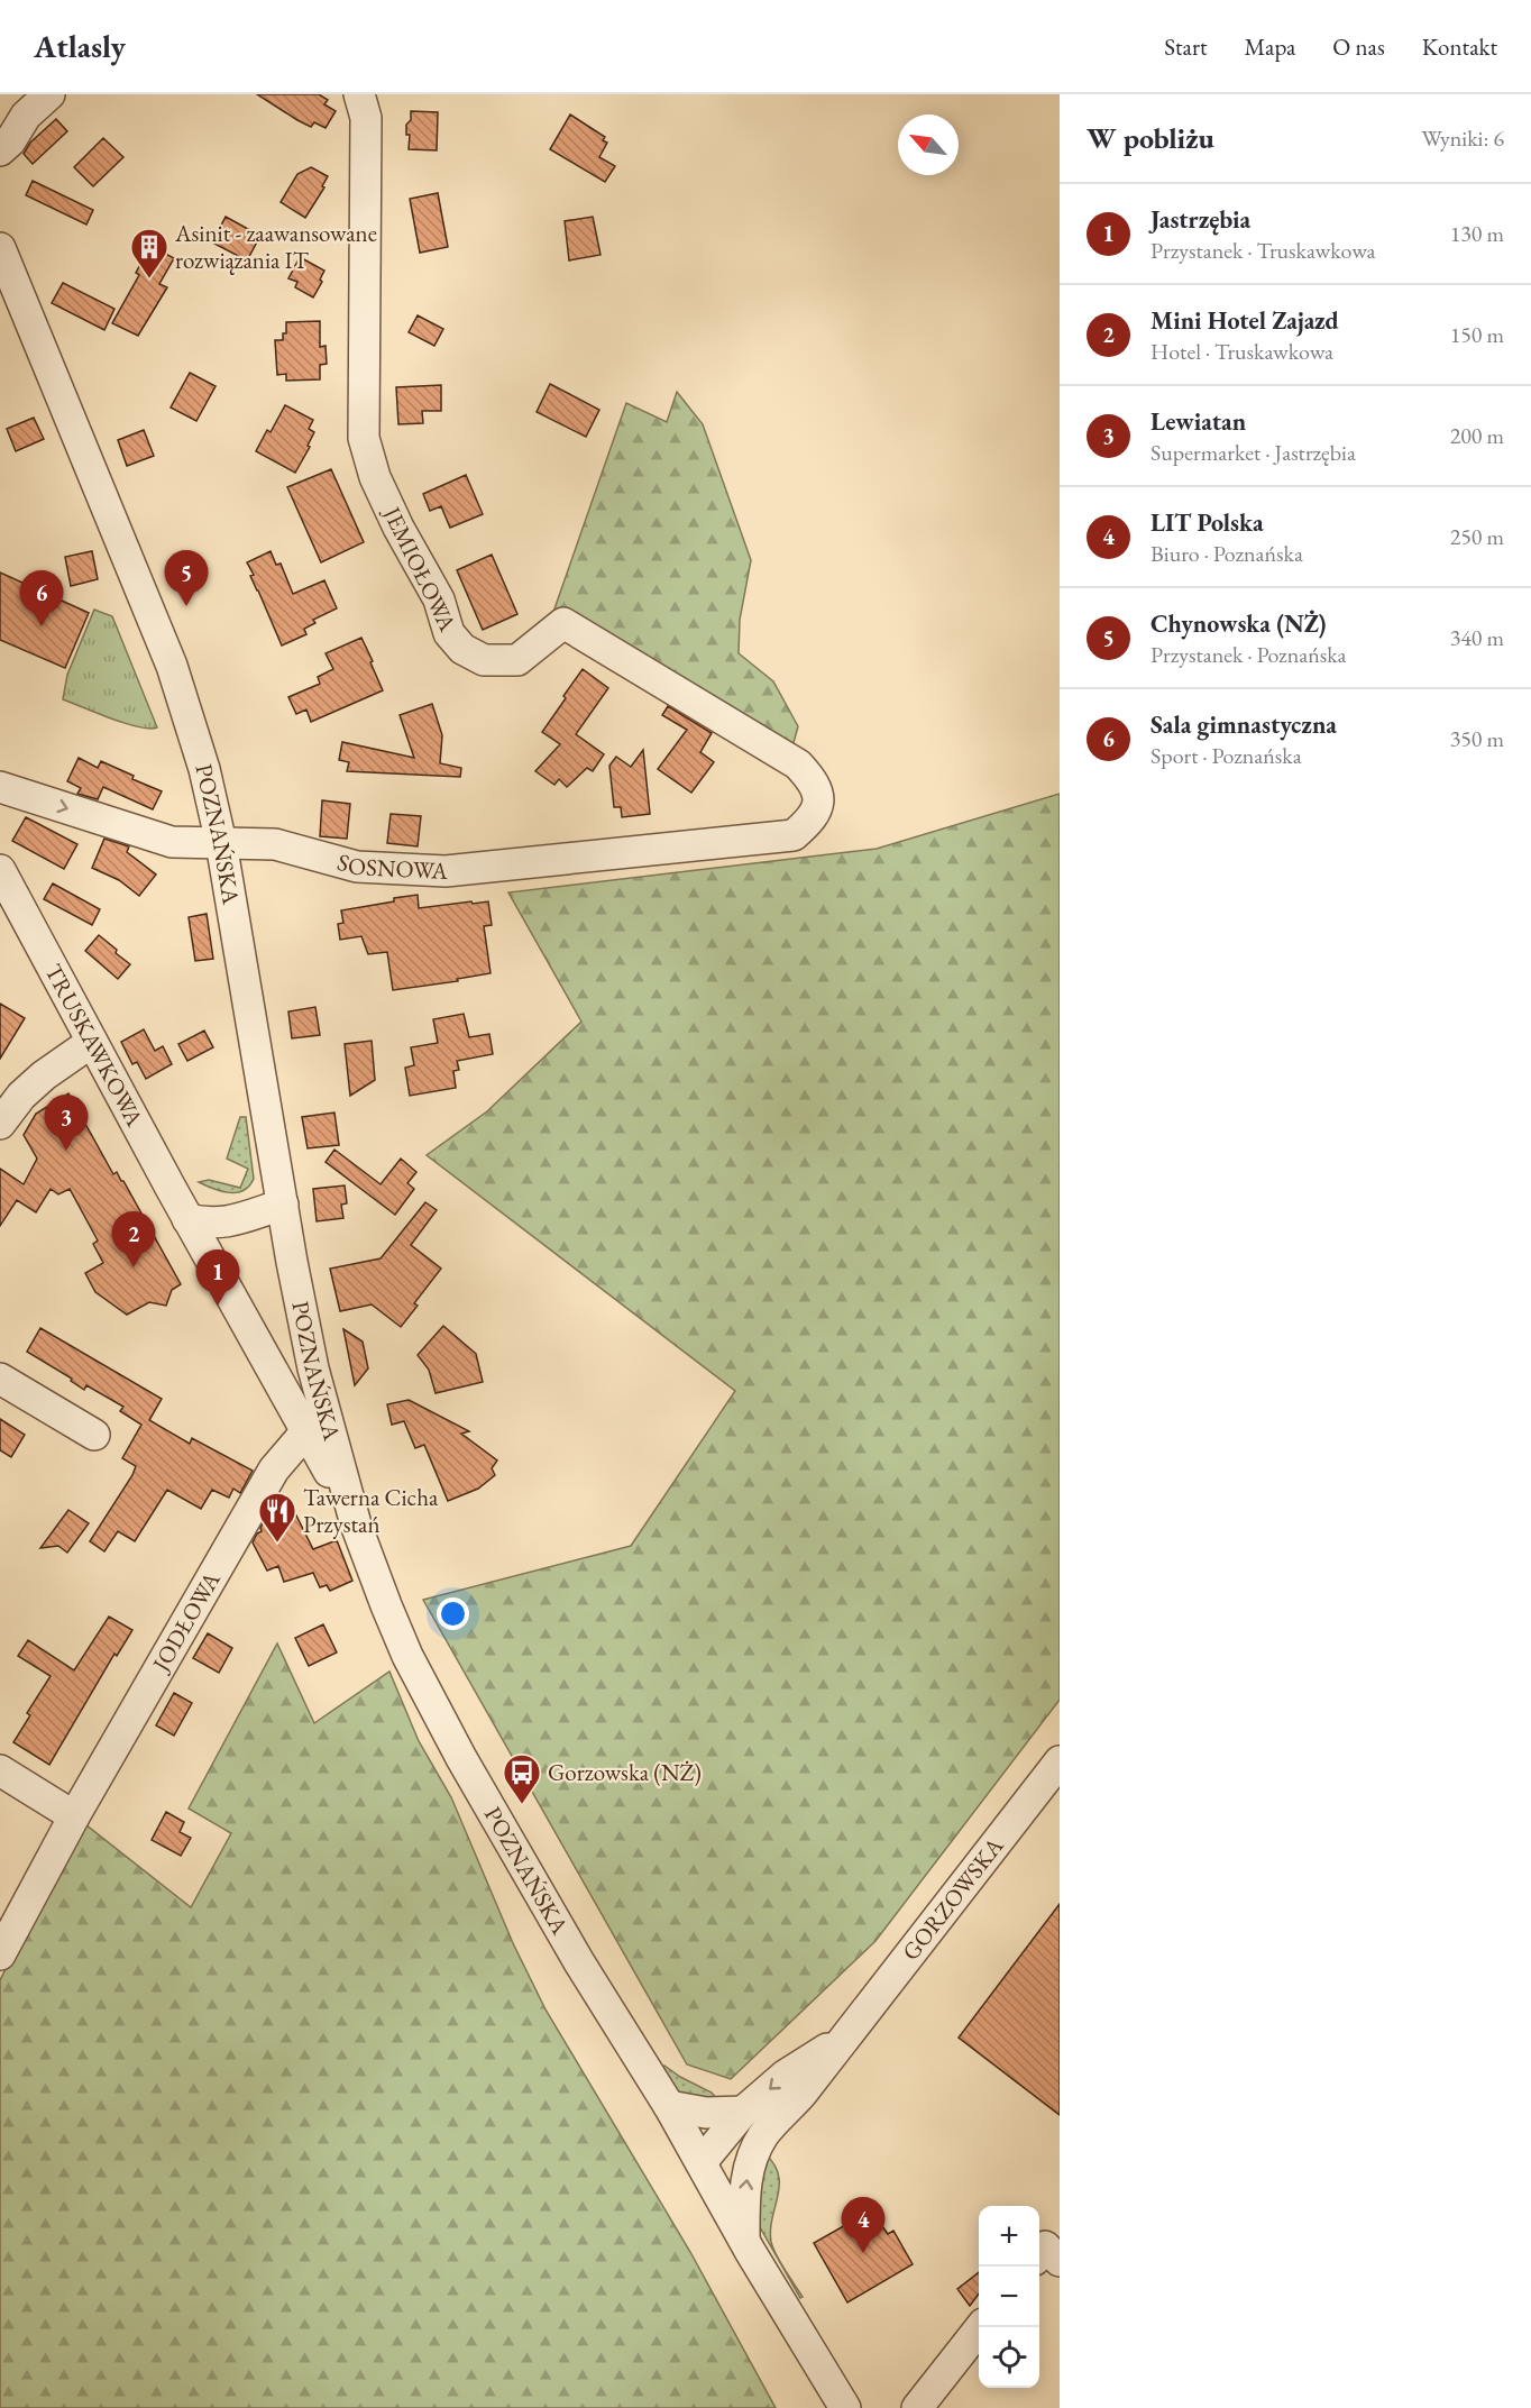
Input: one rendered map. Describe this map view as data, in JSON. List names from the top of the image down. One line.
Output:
{"streets":{"street":["JEMIOŁOWA","POZNAŃSKA","SOSNOWA","TRUSKAWKOWA","JODŁOWA","GORZOWSKA"]},"crossings":[["JEMIOŁOWA","SOSNOWA"],["POZNAŃSKA","SOSNOWA"],["POZNAŃSKA","TRUSKAWKOWA"],["POZNAŃSKA","GORZOWSKA"],["TRUSKAWKOWA","JODŁOWA"]],"places":{"building":["Asinit - zaawansowane rozwiązania IT"],"restaurant":["Tawerna Cicha Przystań"],"bus stop":["Gorzowska (NŻ)"]},"north":"top left","page":{"header":"Atlasly","nav":["Start","Mapa","O nas","Kontakt"],"heading":["W pobliżu","Wyniki: 6"],"list":[{"mark":"1","name":"Jastrzębia","note":"Przystanek · Truskawkowa","value":"130 m"},{"mark":"2","name":"Mini Hotel Zajazd","note":"Hotel · Truskawkowa","value":"150 m"},{"mark":"3","name":"Lewiatan","note":"Supermarket · Jastrzębia","value":"200 m"},{"mark":"4","name":"LIT Polska","note":"Biuro · Poznańska","value":"250 m"},{"mark":"5","name":"Chynowska (NŻ)","note":"Przystanek · Poznańska","value":"340 m"},{"mark":"6","name":"Sala gimnastyczna","note":"Sport · Poznańska","value":"350 m"}],"pins":["5","6","3","2","1","4"],"map_buttons":["+","−"]}}
